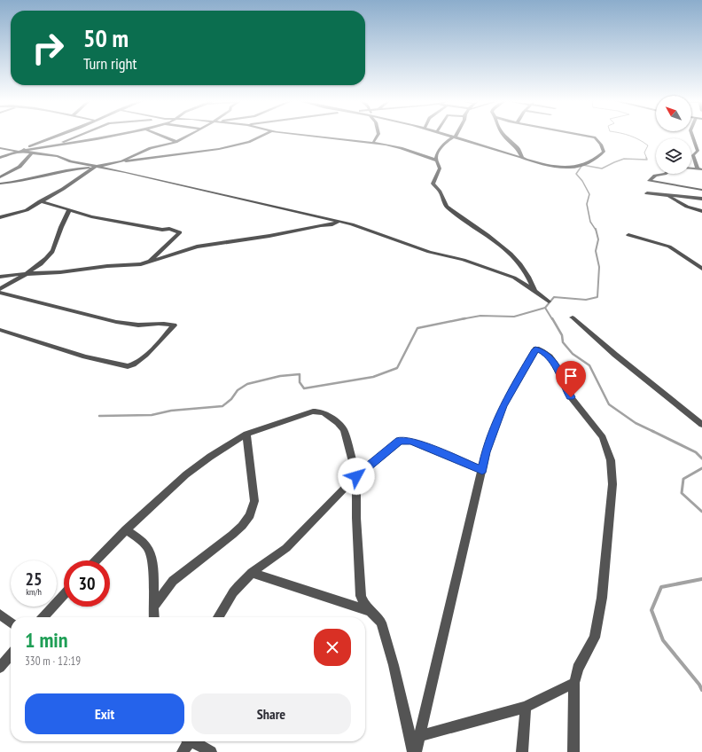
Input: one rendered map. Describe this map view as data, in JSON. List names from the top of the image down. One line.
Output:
{"north":"top left","page":{"turn":["50 m","Turn right"],"speed":"25 km/h","limit":"30","heading":["1 min","330 m · 12:19"],"buttons":["Exit","Share"]}}
